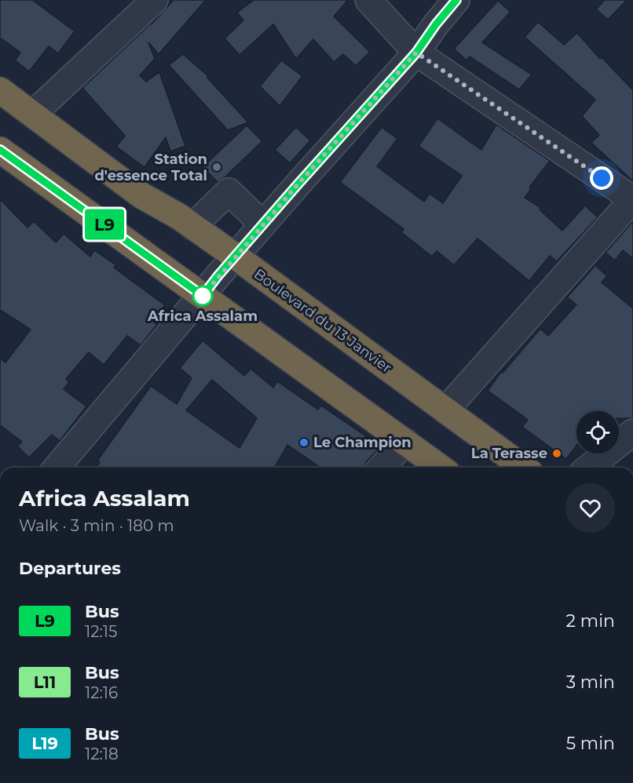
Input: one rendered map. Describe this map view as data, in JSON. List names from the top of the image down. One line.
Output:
{"streets":{"highway":["Boulevard du 13 Janvier"]},"places":["Station d'essence Total","Africa Assalam","Le Champion","La Terasse"],"lines":["bus line L9"],"page":{"on_map":"L9","heading":[["Africa Assalam","Walk · 3 min · 180 m"],"Departures"],"list":[{"mark":"L9","name":"Bus","note":"12:15","value":"2 min"},{"mark":"L11","name":"Bus","note":"12:16","value":"3 min"},{"mark":"L19","name":"Bus","note":"12:18","value":"5 min"}]}}
